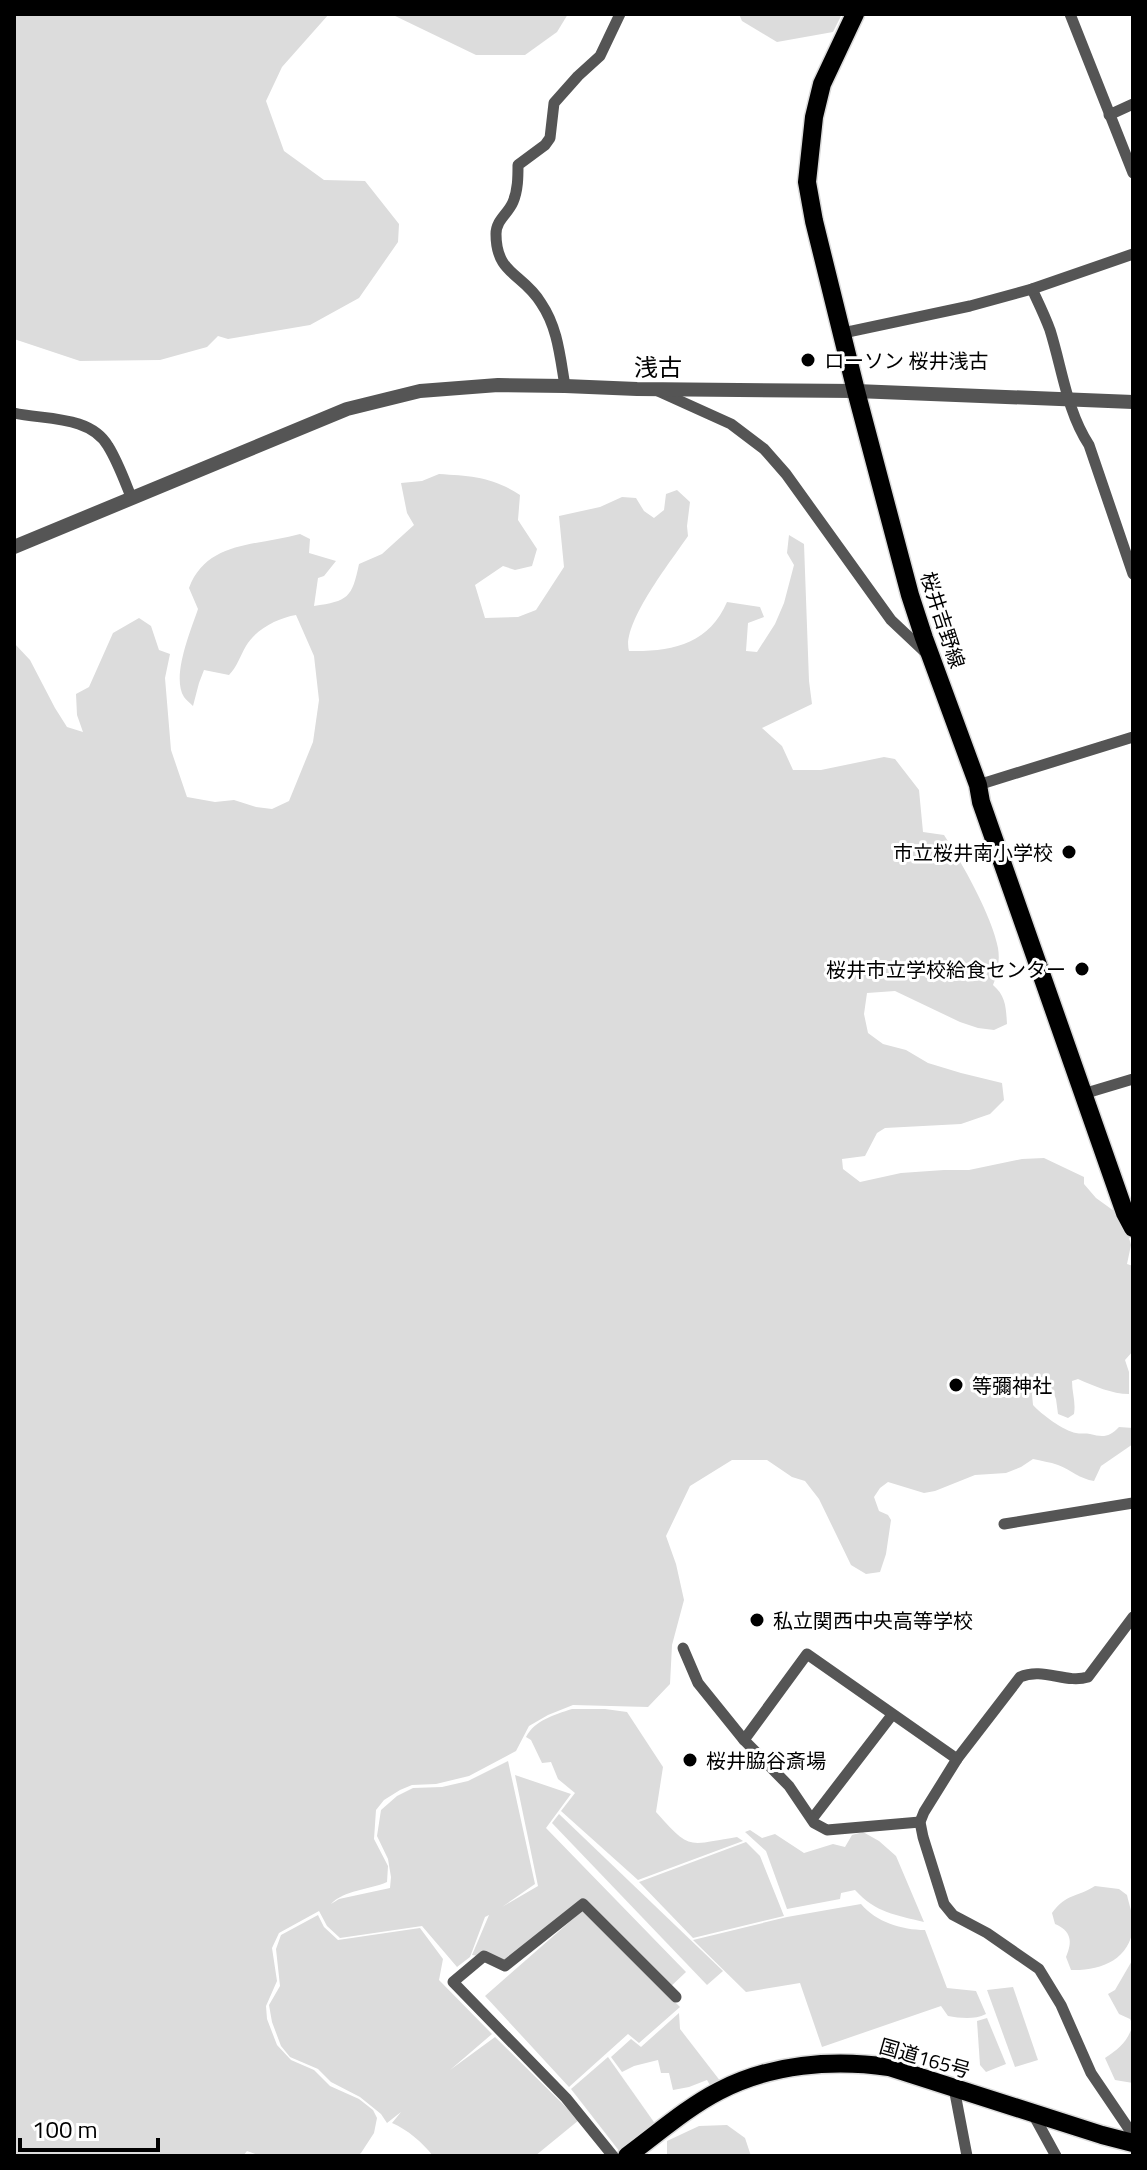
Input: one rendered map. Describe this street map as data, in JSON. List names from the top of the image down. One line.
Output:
{"streets":{"main road":["桜井吉野線","国道165号"]},"districts":["浅古"],"places":["ローソン 桜井浅古","市立桜井南小学校","桜井市立学校給食センター","等彌神社","私立関西中央高等学校","桜井脇谷斎場"],"scale_bar":"100 m"}
